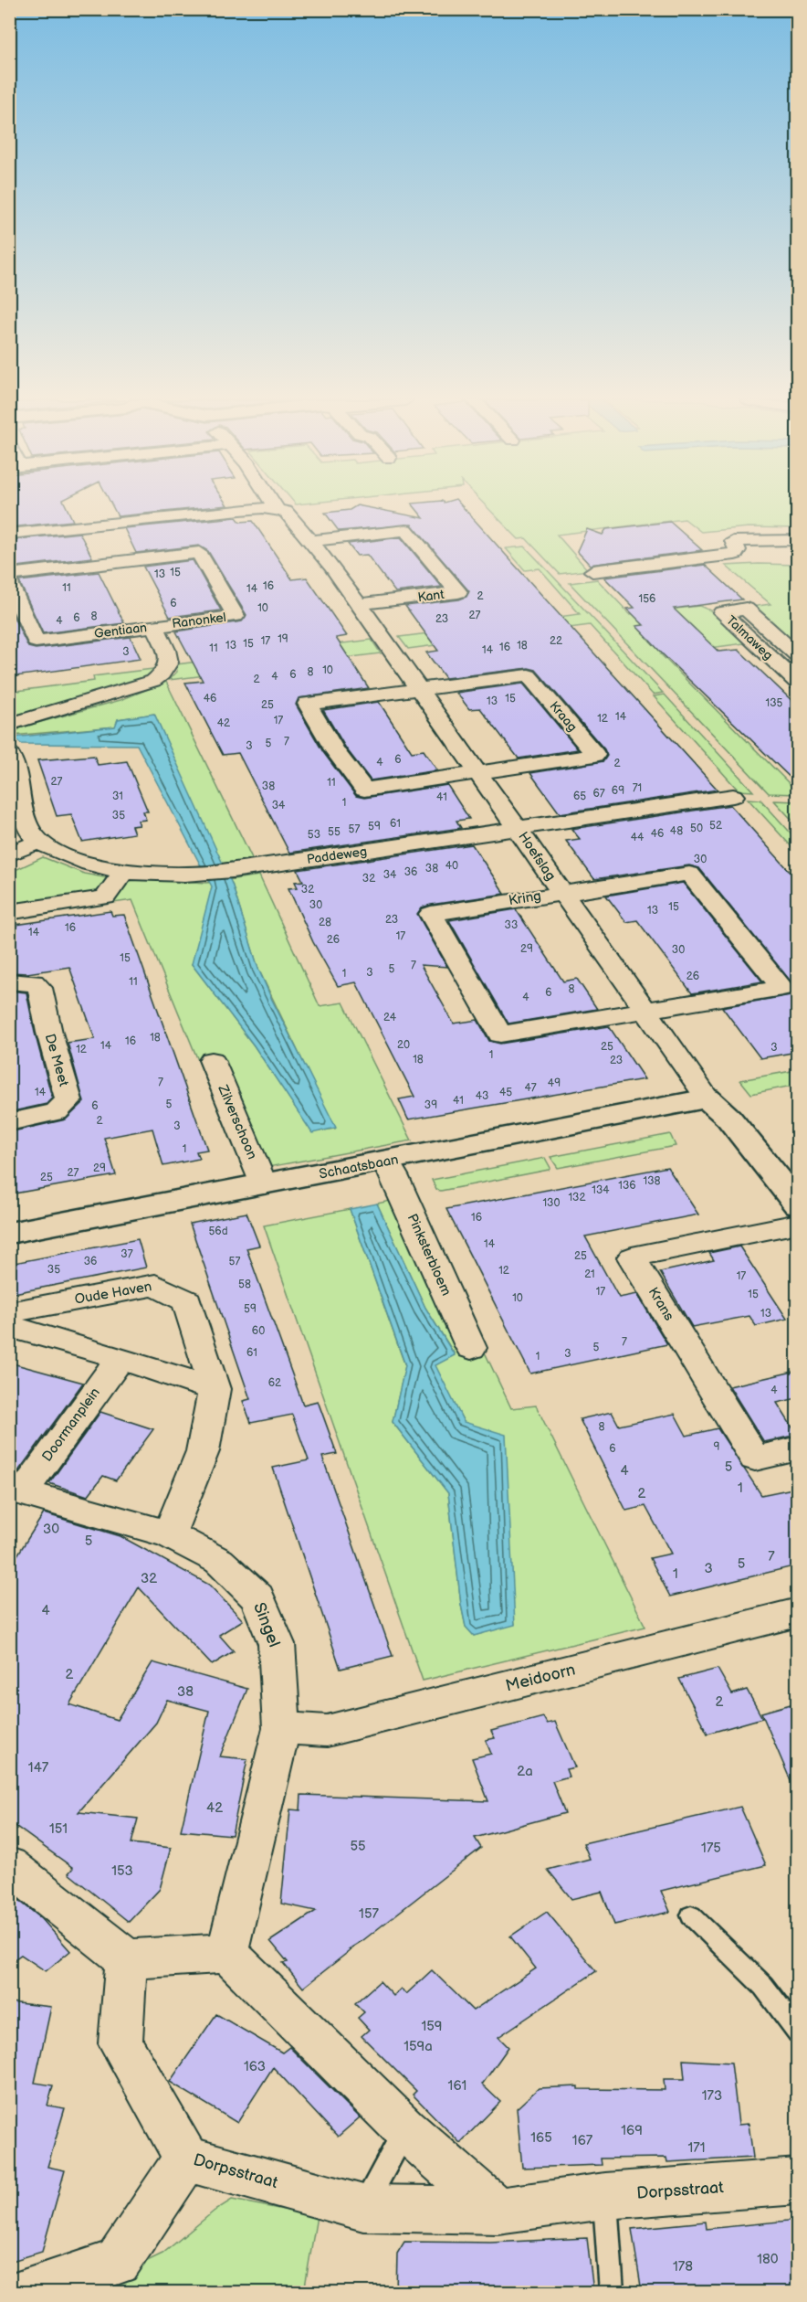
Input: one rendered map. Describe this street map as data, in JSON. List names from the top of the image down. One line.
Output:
{"streets":{"street":["Kant","Ranonkel","Gentiaan","Talmaweg","Kraag","Paddeweg","Hoefslag","Kring","De Meet","Zilverschoon","Schaatsbaan","Pinksterbloem","Oude Haven","Krans","Doormanplein","Singel","Meidoorn","Dorpsstraat"]},"crossings":[["Kant","Hoefslag"],["Ranonkel","Gentiaan"],["Kraag","Hoefslag"],["Paddeweg","Hoefslag"],["Hoefslag","Kring"],["Hoefslag","Schaatsbaan"],["Zilverschoon","Schaatsbaan"],["Schaatsbaan","Pinksterbloem"],["Oude Haven","Singel"],["Doormanplein","Singel"],["Singel","Meidoorn"]],"house_numbers":["15","13","16","11","14","2","156","6","10","27","8","6","23","4","19","17","22","15","13","18","16","11","14","3","10","8","6","4","2","46","15","13","135","25","14","12","17","42","7","5","3","6","4","2","27","11","38","71","69","67","31","65","41","1","34","35","61","52","59","50","57","48","55","46","53","44","30","40","38","36","34","32","32","30","15","13","23","28","33","16","14","17","26","29","30","15","7","5","3","1","26","11","8","6","4","24","18","16","20","14","25","3","12","1","18","23","7","49","47","14","45","43","41","5","39","6","2","3","1","29","27","25","138","136","134","132","130","16","56d","14","37","25","36","57","35","12","21","17","58","17","15","10","59","13","60","7","5","61","3","1","62","4","8","9","6","5","4","1","2","30","5","7","5","3","1","32","4","2","38","2","147","2a","42","151","55","175","153","157","159","159a","163","161","173","169","165","167","171","180","178"]}
